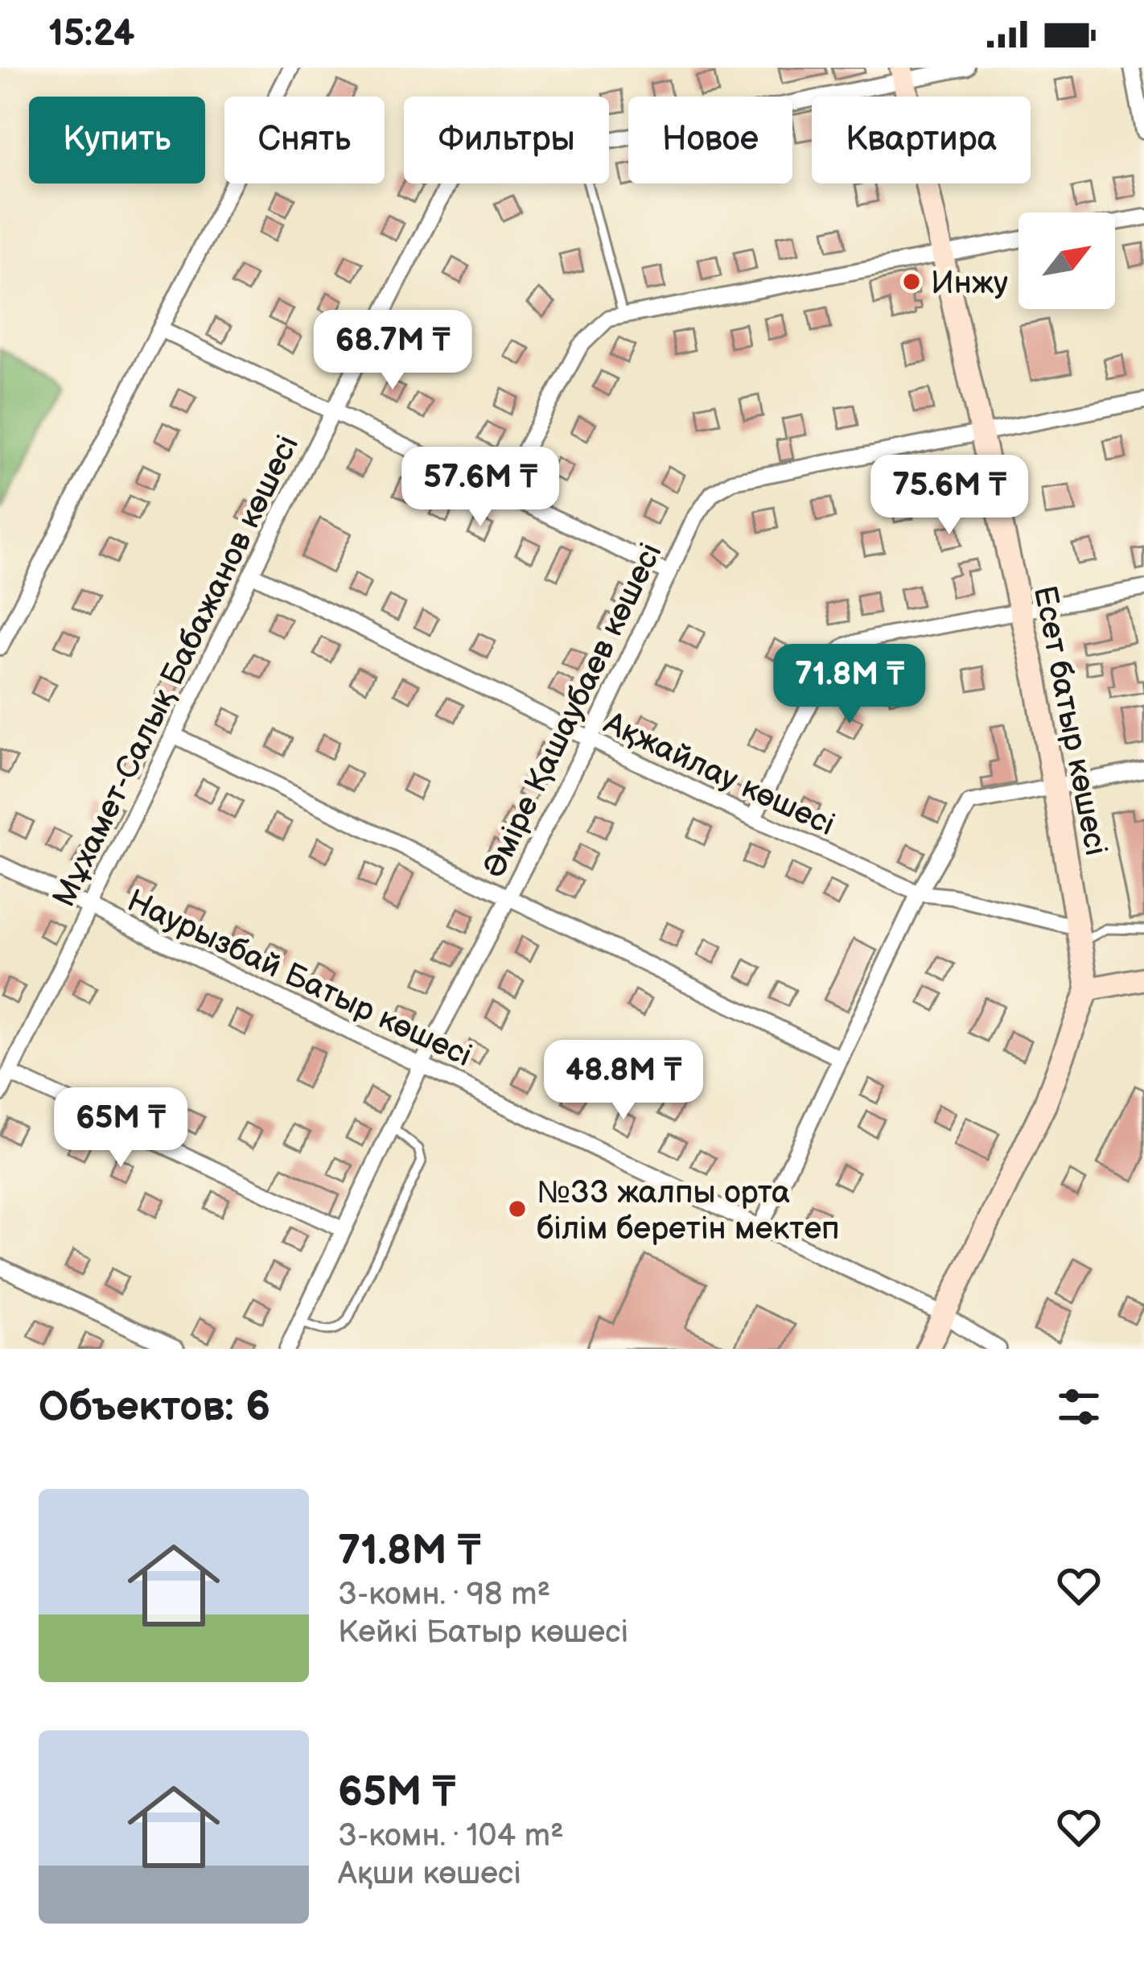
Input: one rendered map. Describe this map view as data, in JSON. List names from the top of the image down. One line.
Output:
{"streets":{"street":["Мұхамет-Салық Бабажанов көшесі","Әміре Қашаубаев көшесі","Есет батыр көшесі","Ақжайлау көшесі","Наурызбай Батыр көшесі"]},"crossings":[["Мұхамет-Салық Бабажанов көшесі","Есет батыр көшесі"],["Мұхамет-Салық Бабажанов көшесі","Ақжайлау көшесі"],["Мұхамет-Салық Бабажанов көшесі","Наурызбай Батыр көшесі"],["Әміре Қашаубаев көшесі","Есет батыр көшесі"],["Әміре Қашаубаев көшесі","Ақжайлау көшесі"],["Әміре Қашаубаев көшесі","Наурызбай Батыр көшесі"],["Есет батыр көшесі","Ақжайлау көшесі"]],"places":["Инжу","№33 жалпы орта білім беретін мектеп"],"north":"top right","page":{"status":"15:24","chip":["Купить","Снять","Фильтры","Новое","Квартира"],"price":["68.7M ₸","57.6M ₸","75.6M ₸","71.8M ₸","48.8M ₸","65M ₸"],"heading":"Объектов: 6","list":[{"name":"71.8M ₸","note":"3-комн. · 98 m² · Кейкі Батыр көшесі"},{"name":"65M ₸","note":"3-комн. · 104 m² · Ақши көшесі"}]}}
